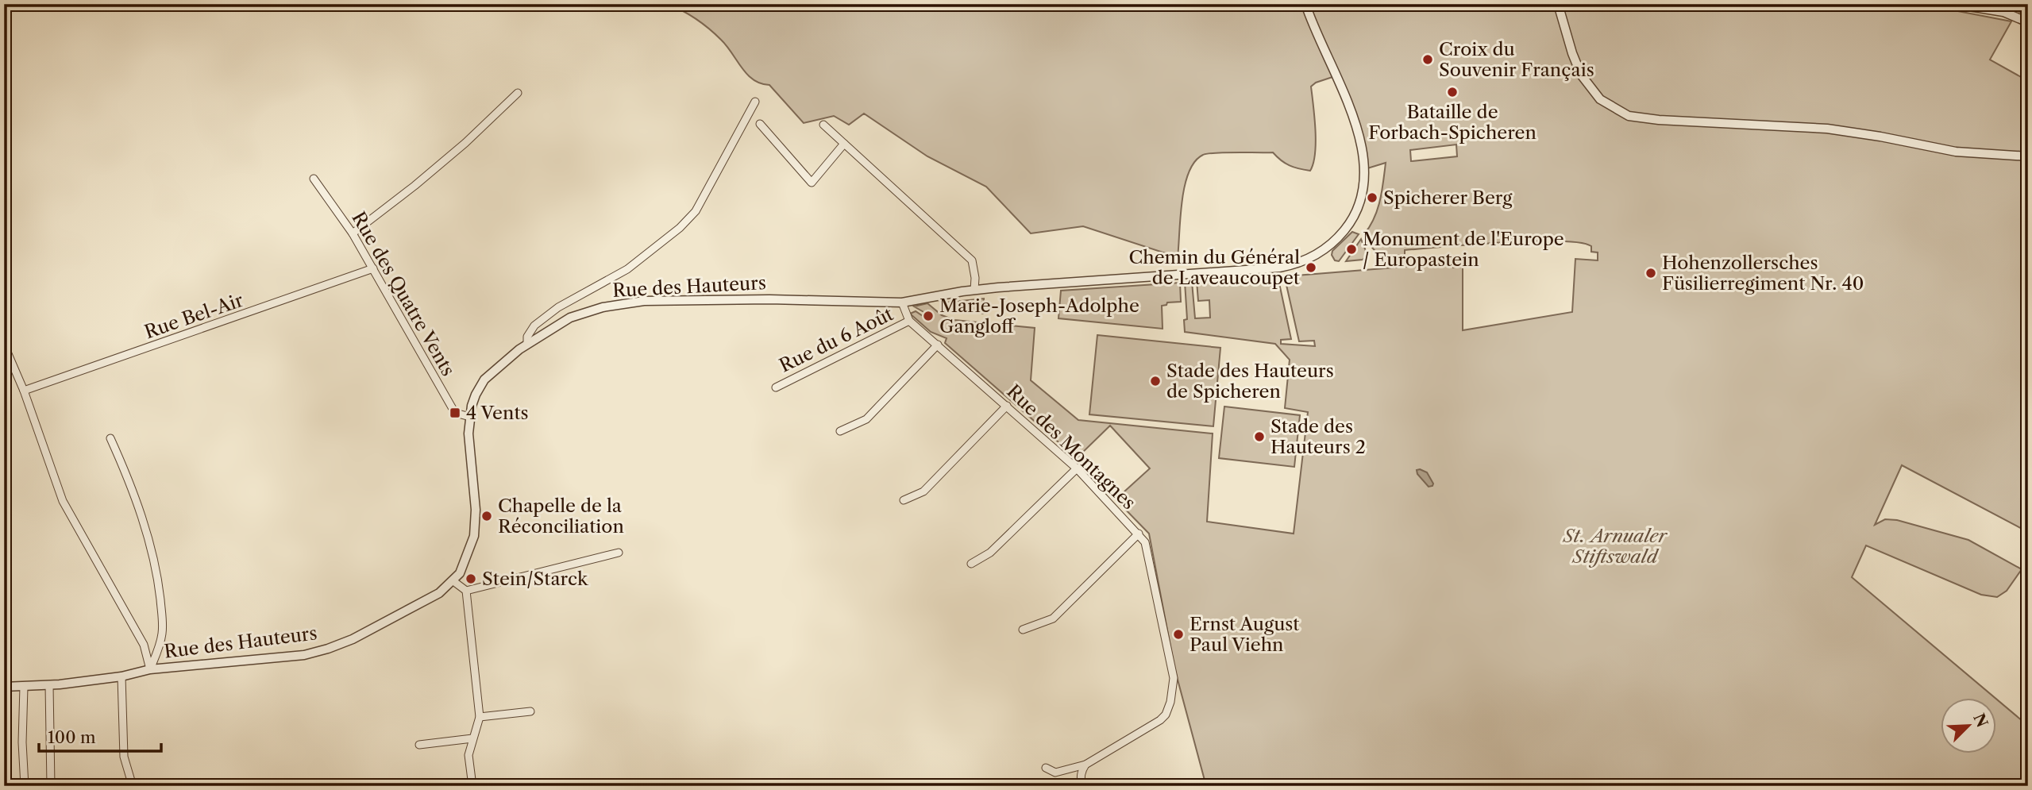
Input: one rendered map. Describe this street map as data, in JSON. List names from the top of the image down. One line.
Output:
{"streets":{"street":["Rue des Hauteurs","Rue des Quatre Vents","Rue Bel-Air","Rue du 6 Août","Rue des Montagnes"]},"crossings":[["Rue des Hauteurs","Rue des Quatre Vents"],["Rue des Hauteurs","Rue des Montagnes"],["Rue des Quatre Vents","Rue Bel-Air"],["Rue du 6 Août","Rue des Montagnes"]],"parks":["St. Arnualer Stiftswald"],"places":{"other":["Croix du Souvenir Français","Bataille de Forbach-Spicheren","Spicherer Berg","Monument de l'Europe / Europastein","Chemin du Général de Laveaucoupet","Hohenzollersches Füsilierregiment Nr. 40","Marie-Joseph-Adolphe Gangloff","Stade des Hauteurs de Spicheren","Stade des Hauteurs 2","Chapelle de la Réconciliation","Stein/Starck","Ernst August Paul Viehn"],"transit":["4 Vents"]},"scale_bar":"100 m","north":"top right"}
